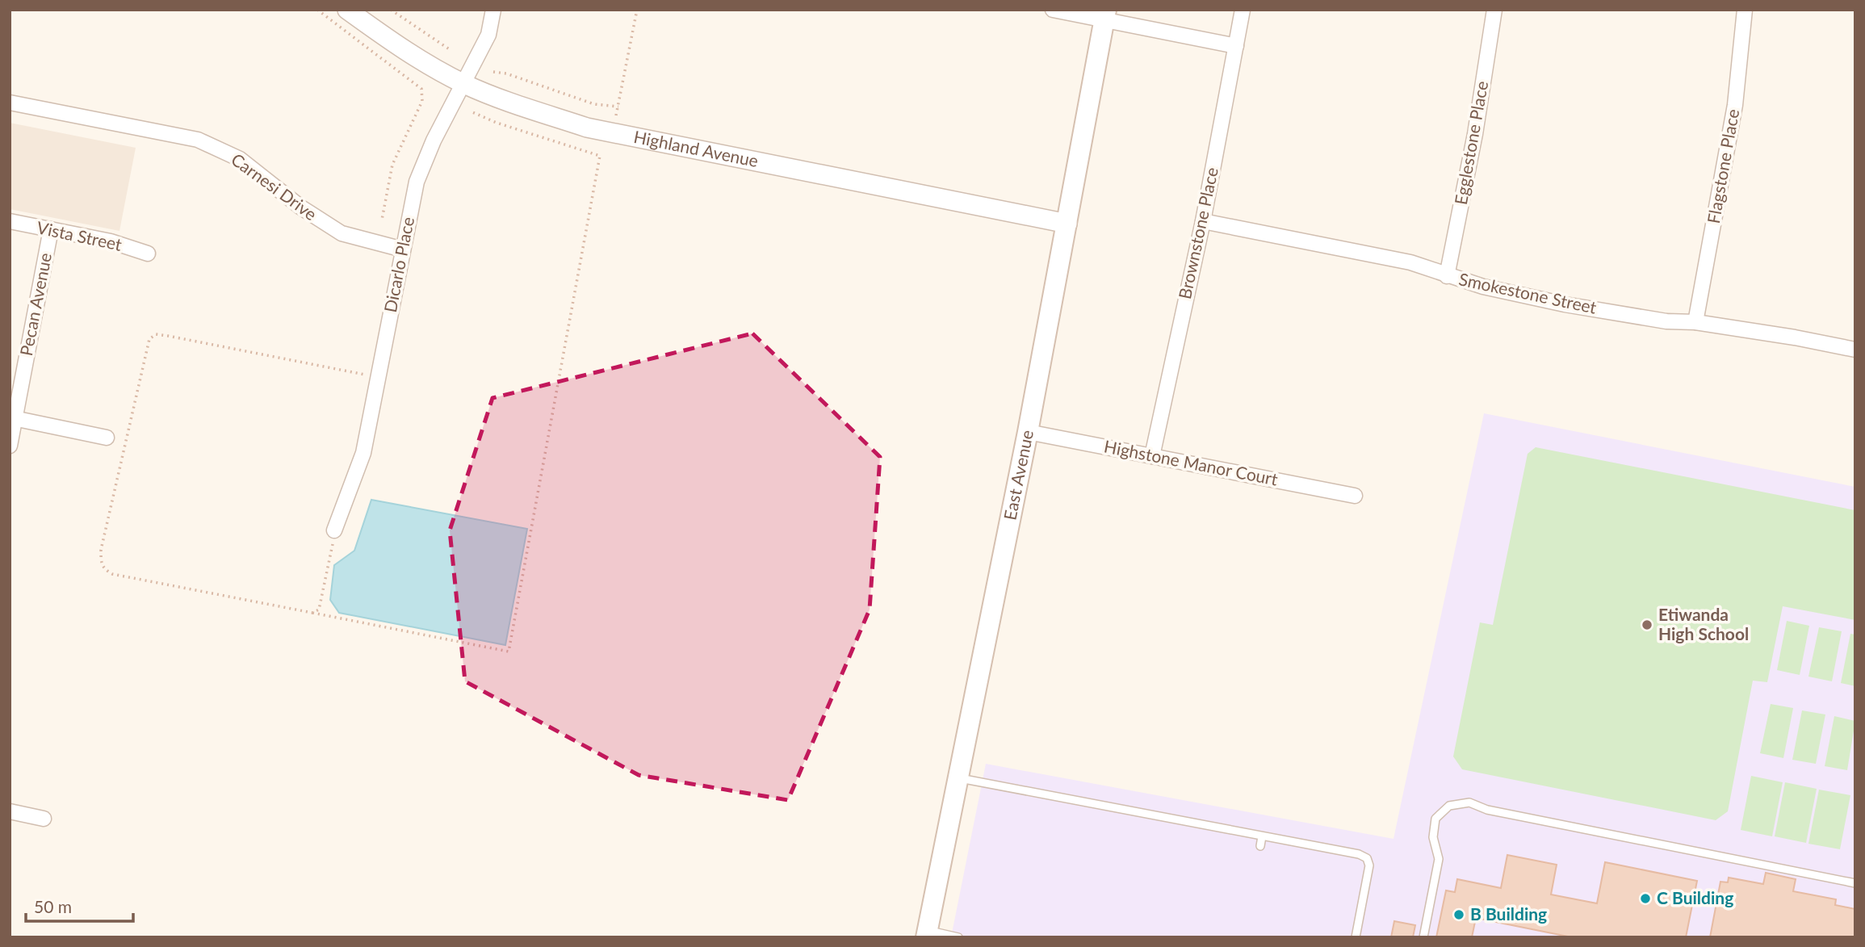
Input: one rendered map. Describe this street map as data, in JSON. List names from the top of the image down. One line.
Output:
{"streets":{"main road":["East Avenue"],"street":["Egglestone Place","Highland Avenue","Flagstone Place","Carnesi Drive","Brownstone Place","Vista Street","Dicarlo Place","Smokestone Street","Pecan Avenue","Highstone Manor Court"]},"crossings":[["Egglestone Place","Smokestone Street"],["Highland Avenue","Dicarlo Place"],["Highland Avenue","East Avenue"],["Flagstone Place","Smokestone Street"],["Carnesi Drive","Dicarlo Place"],["Brownstone Place","Smokestone Street"],["Brownstone Place","Highstone Manor Court"],["Vista Street","Pecan Avenue"],["Highstone Manor Court","East Avenue"]],"places":["Etiwanda High School","C Building","B Building"],"scale_bar":"50 m"}
